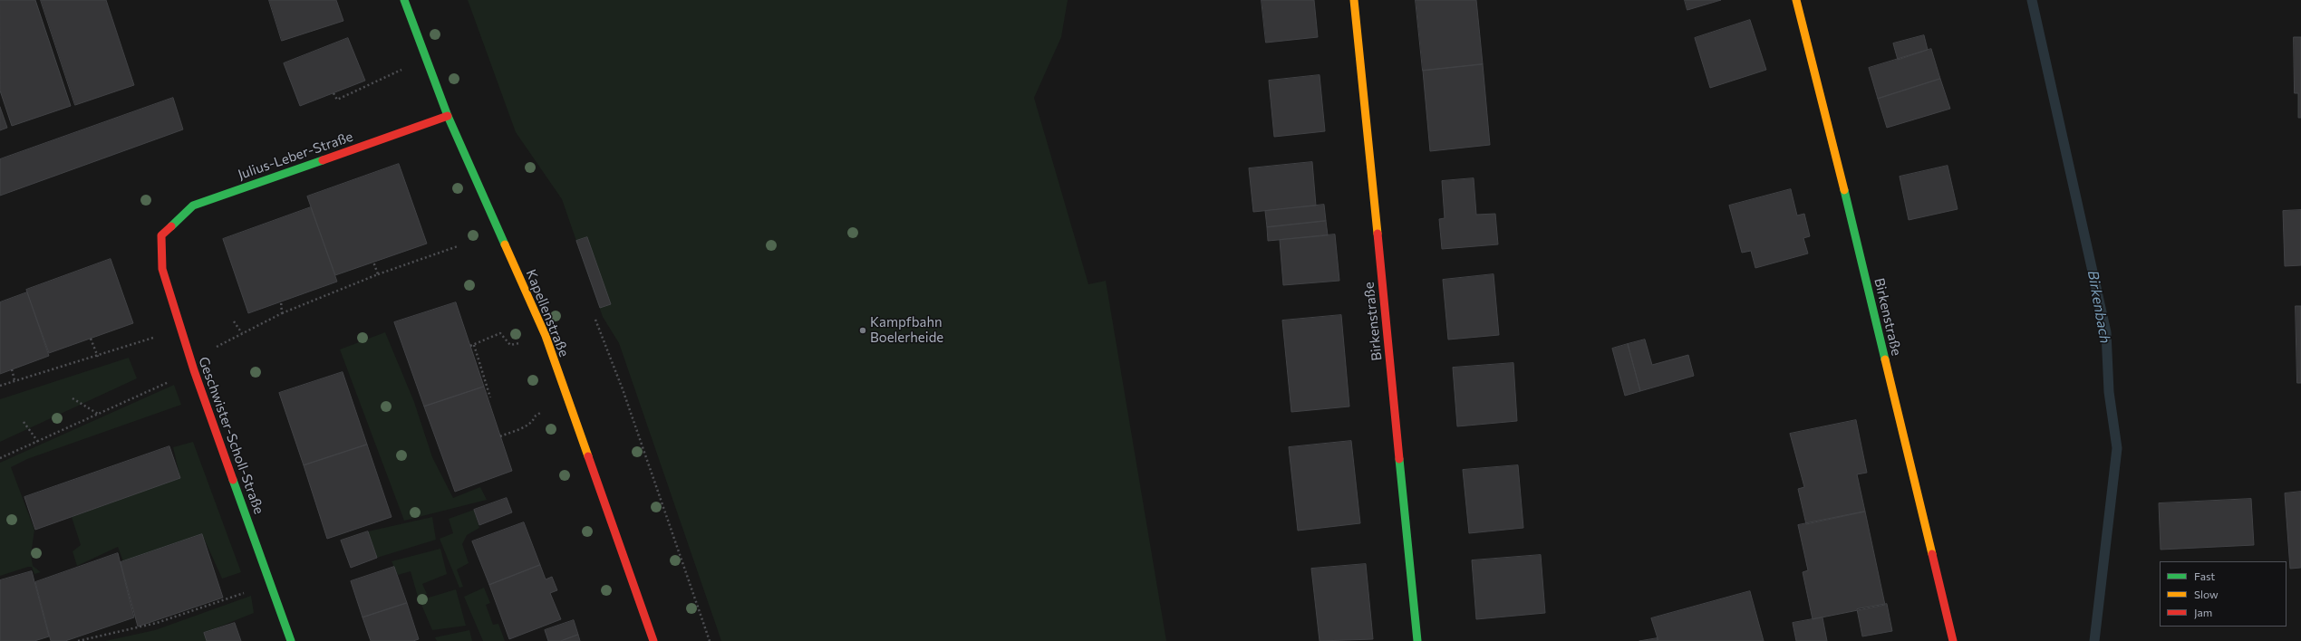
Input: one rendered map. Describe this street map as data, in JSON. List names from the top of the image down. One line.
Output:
{"streets":{"street":["Julius-Leber-Straße","Kapellenstraße","Birkenstraße","Geschwister-Scholl-Straße"]},"crossings":[["Julius-Leber-Straße","Kapellenstraße"],["Julius-Leber-Straße","Geschwister-Scholl-Straße"]],"water":["Birkenbach"],"places":["Kampfbahn Boelerheide"],"legend":["Fast","Slow","Jam"]}
